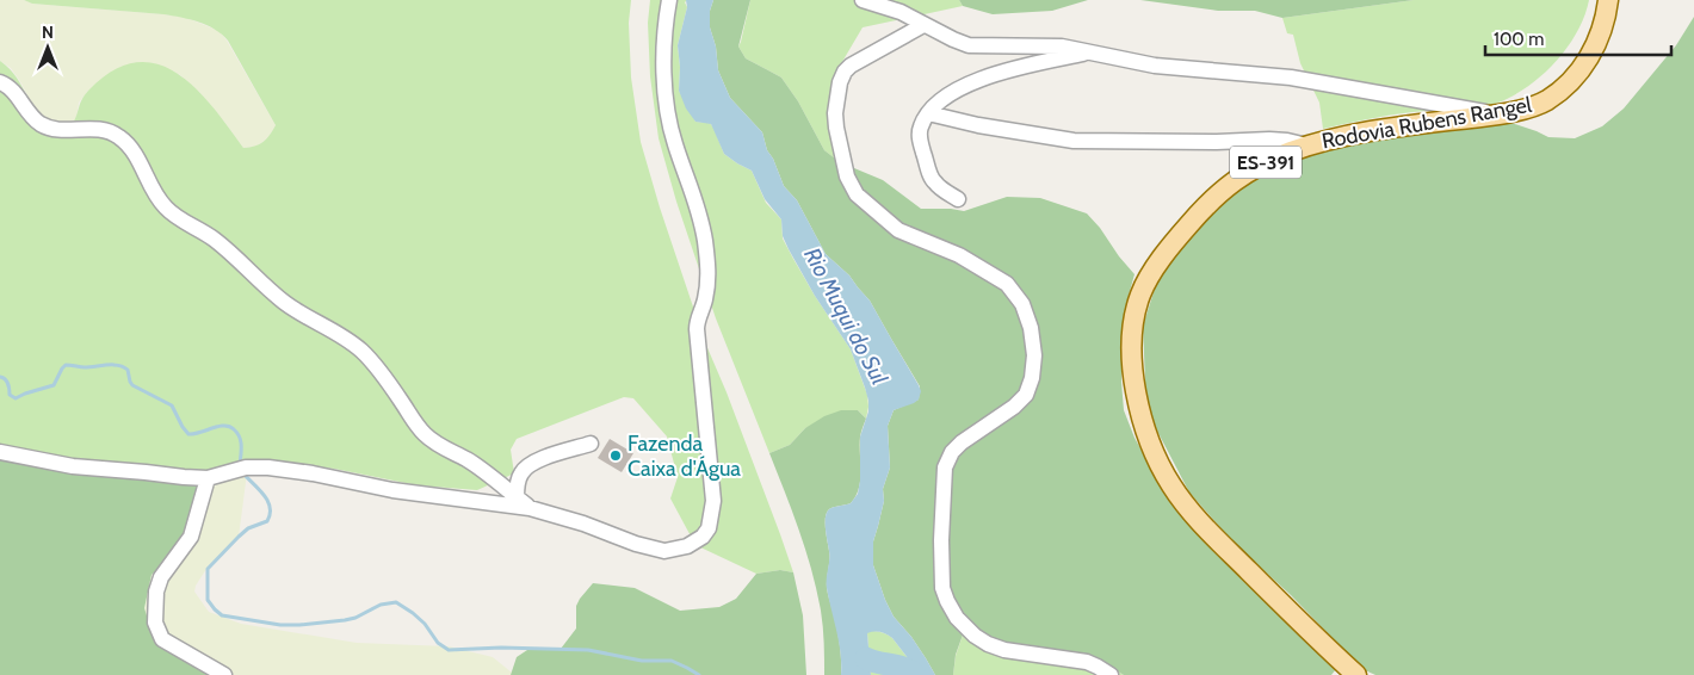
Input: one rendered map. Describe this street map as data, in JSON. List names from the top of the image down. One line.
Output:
{"streets":{"main road":["Rodovia Rubens Rangel","ES-391"]},"water":["Rio Muqui do Sul"],"places":["Fazenda Caixa d'Água"],"scale_bar":"100 m","north":"top"}
